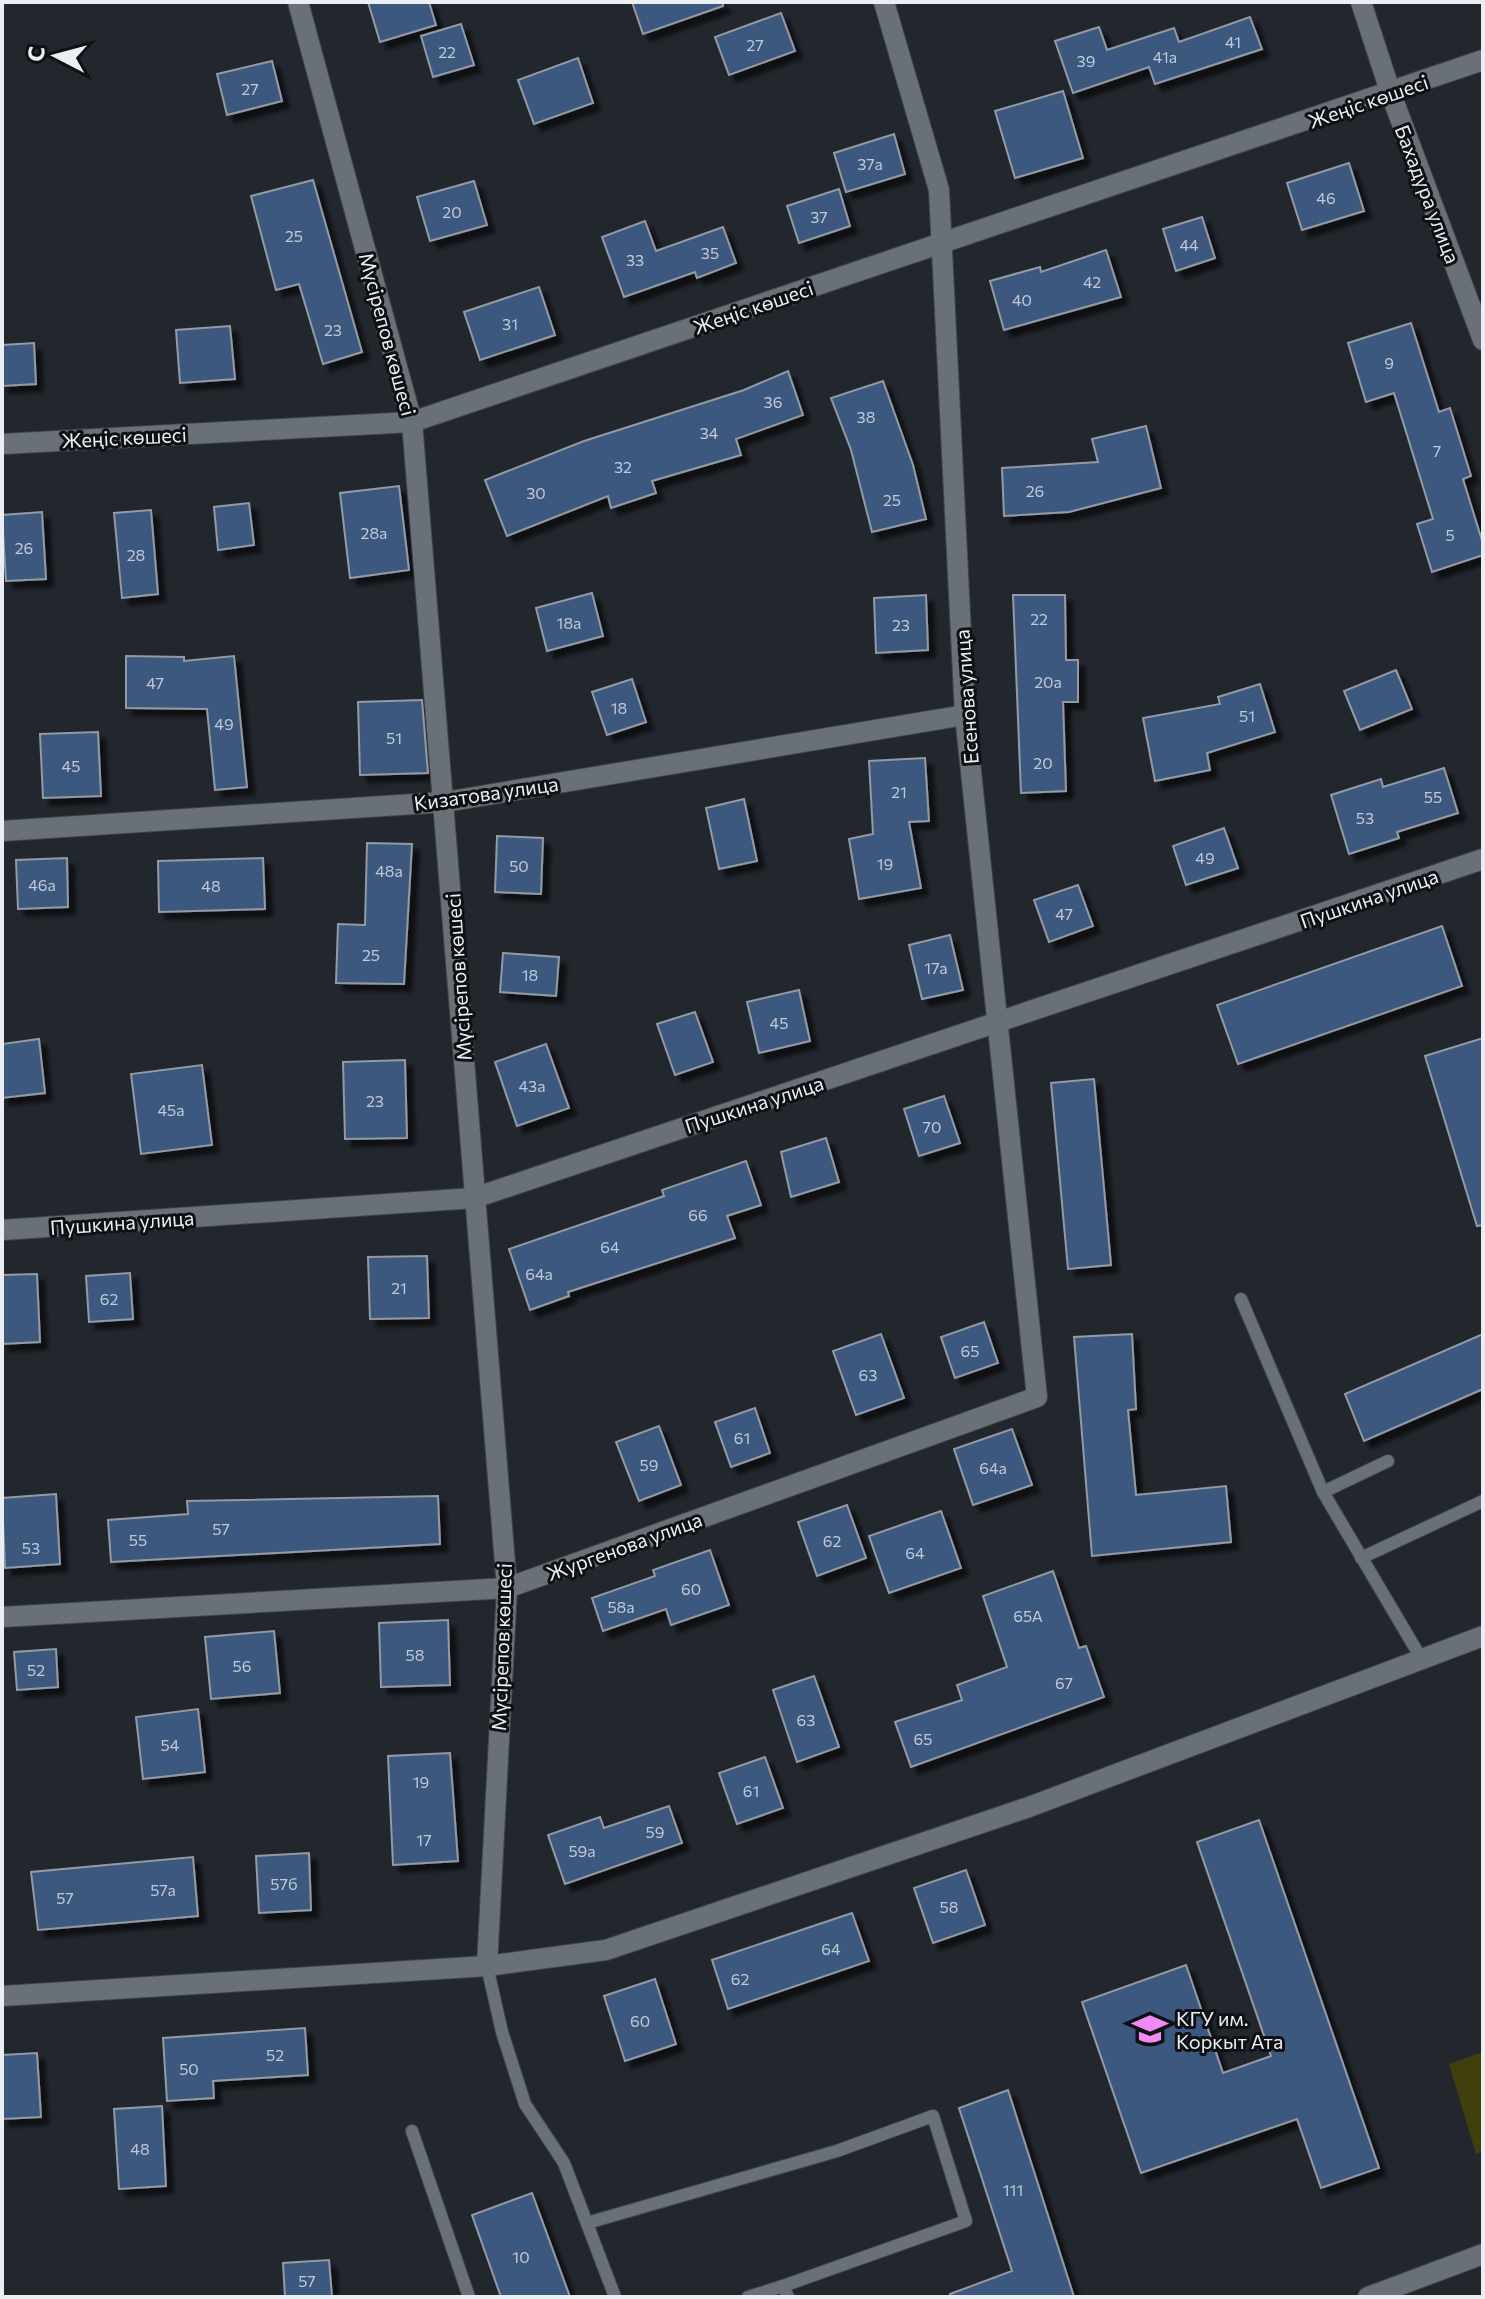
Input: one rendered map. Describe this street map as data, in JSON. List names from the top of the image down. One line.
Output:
{"streets":{"street":["Жеңіс көшесі","Бахадура улица","Мүсірепов көшесі","Есенова улица","Кизатова улица","Пушкина улица","Жургенова улица"]},"crossings":[["Жеңіс көшесі","Бахадура улица"],["Жеңіс көшесі","Мүсірепов көшесі"],["Жеңіс көшесі","Есенова улица"],["Мүсірепов көшесі","Кизатова улица"],["Мүсірепов көшесі","Пушкина улица"],["Мүсірепов көшесі","Жургенова улица"],["Есенова улица","Кизатова улица"],["Есенова улица","Пушкина улица"],["Есенова улица","Жургенова улица"]],"places":{"school or university":["КГУ им. Коркыт Ата"]},"house_numbers":["41","27","22","41а","39","27","37а","46","20","37","25","44","35","33","42","40","31","23","9","36","38","34","7","32","26","30","25","28а","5","26","28","22","18а","23","20а","47","18","51","49","51","20","45","21","55","53","49","19","50","48а","46а","48","47","25","17а","18","45","43а","23","45а","70","66","64","64а","21","62","65","63","61","59","64а","57","55","62","53","64","60","58а","65А","58","56","52","67","63","65","54","19","61","59","17","59а","57б","57а","57","58","64","62","60","52","50","48","111","10","57"],"north":"left"}
